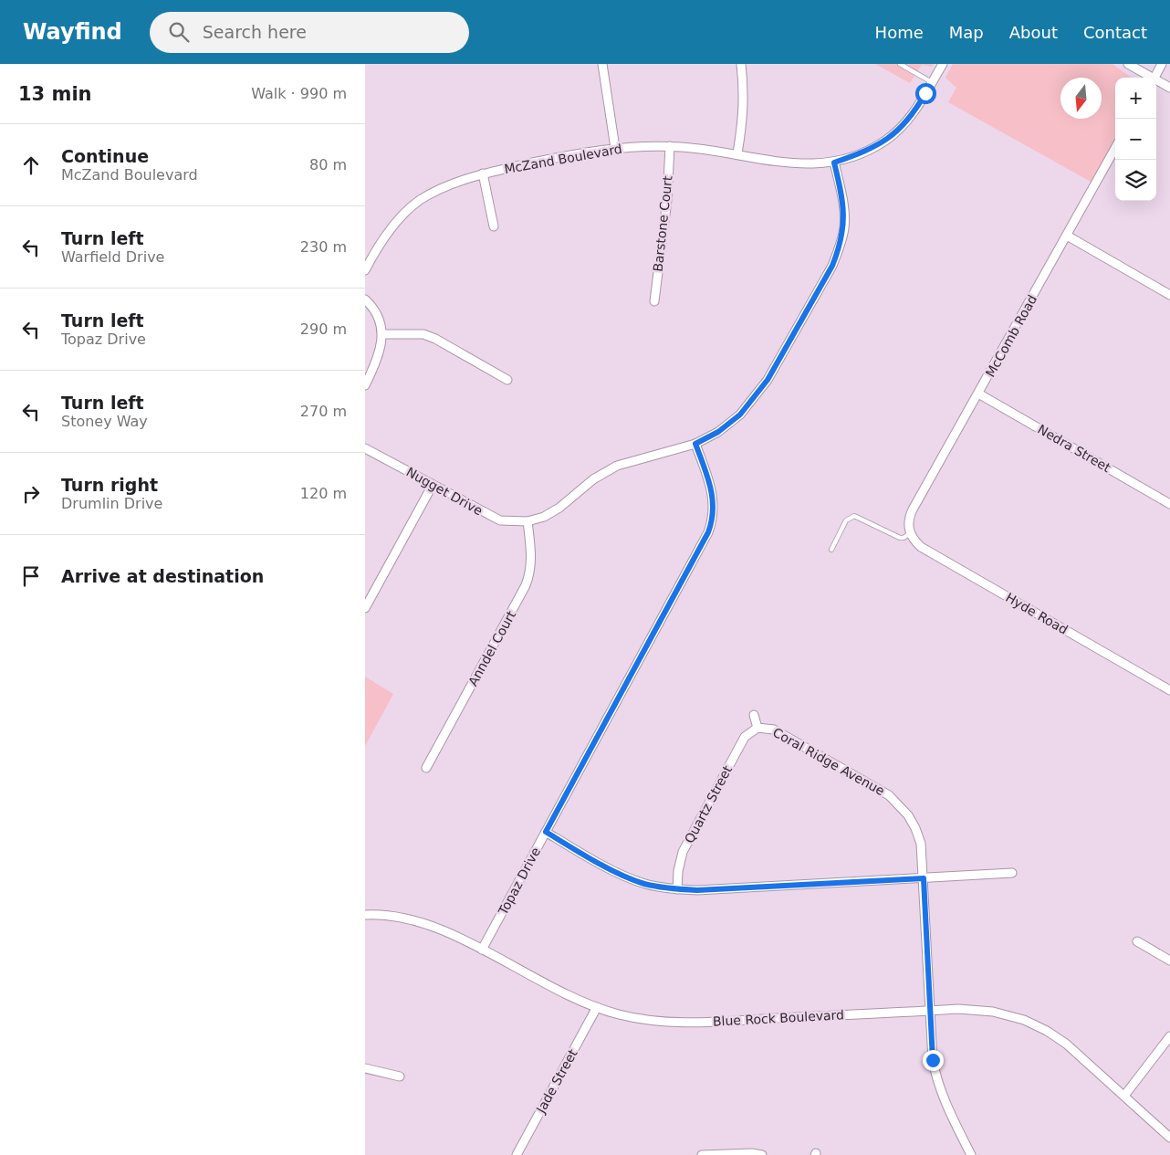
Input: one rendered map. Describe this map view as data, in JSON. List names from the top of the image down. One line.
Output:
{"streets":{"street":["McZand Boulevard","Barstone Court","McComb Road","Nedra Street","Nugget Drive","Hyde Road","Anndel Court","Coral Ridge Avenue","Quartz Street","Topaz Drive","Blue Rock Boulevard","Jade Street"]},"crossings":[["McZand Boulevard","Barstone Court"],["McComb Road","Nedra Street"],["McComb Road","Hyde Road"],["Nugget Drive","Anndel Court"],["Coral Ridge Avenue","Quartz Street"],["Coral Ridge Avenue","Blue Rock Boulevard"],["Topaz Drive","Blue Rock Boulevard"],["Blue Rock Boulevard","Jade Street"]],"north":"bottom","page":{"header":"Wayfind","search":"Search here","nav":["Home","Map","About","Contact"],"heading":["13 min","Walk · 990 m"],"map_buttons":["+","−"],"list":[["Continue","McZand Boulevard","80 m"],["Turn left","Warfield Drive","230 m"],["Turn left","Topaz Drive","290 m"],["Turn left","Stoney Way","270 m"],["Turn right","Drumlin Drive","120 m"],"Arrive at destination"]}}
